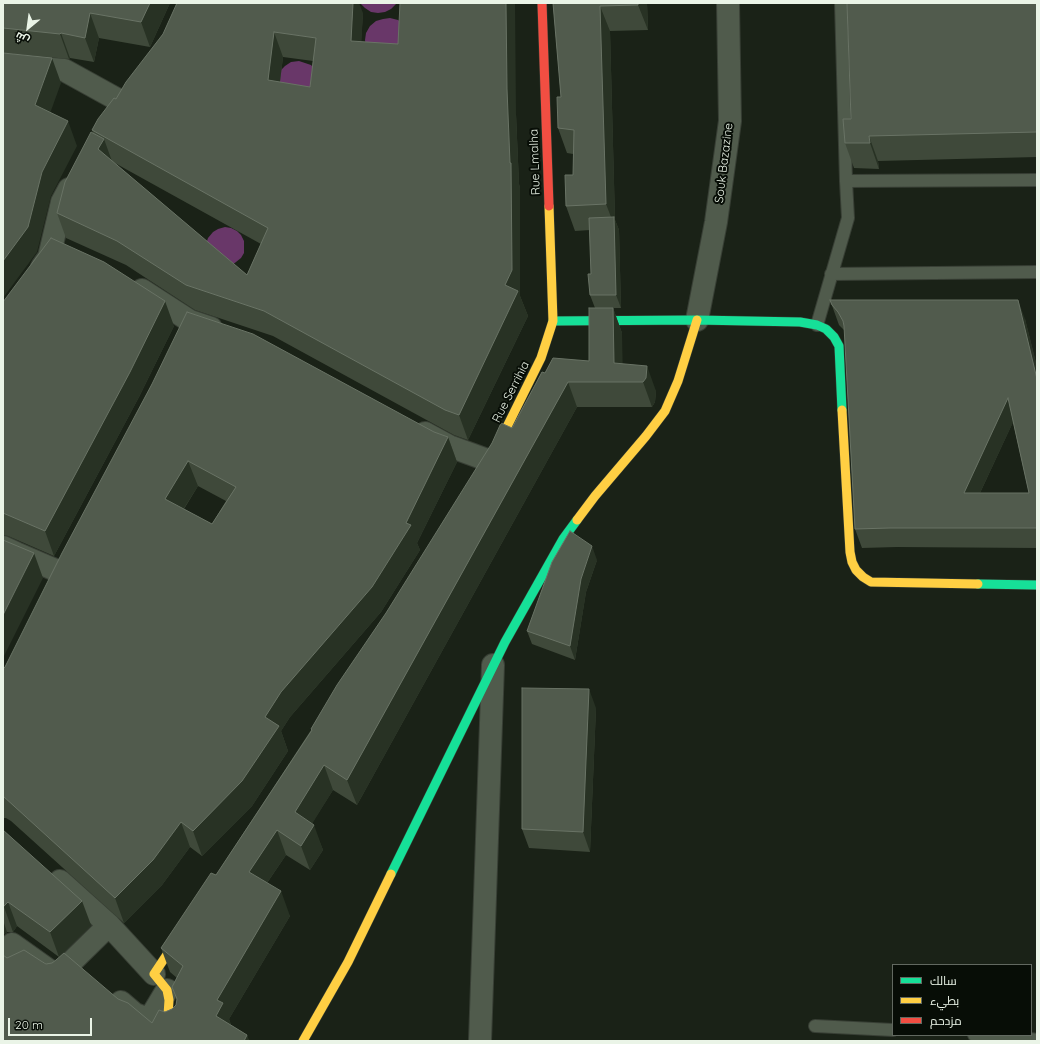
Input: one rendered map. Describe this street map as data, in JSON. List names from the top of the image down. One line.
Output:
{"streets":{"street":["Rue Lmalha","Souk Bazazine","Rue Serrihia"]},"crossings":[["Rue Lmalha","Rue Serrihia"]],"legend":["سالك","بطيء","مزدحم"],"scale_bar":"20 m","north":"bottom left"}
